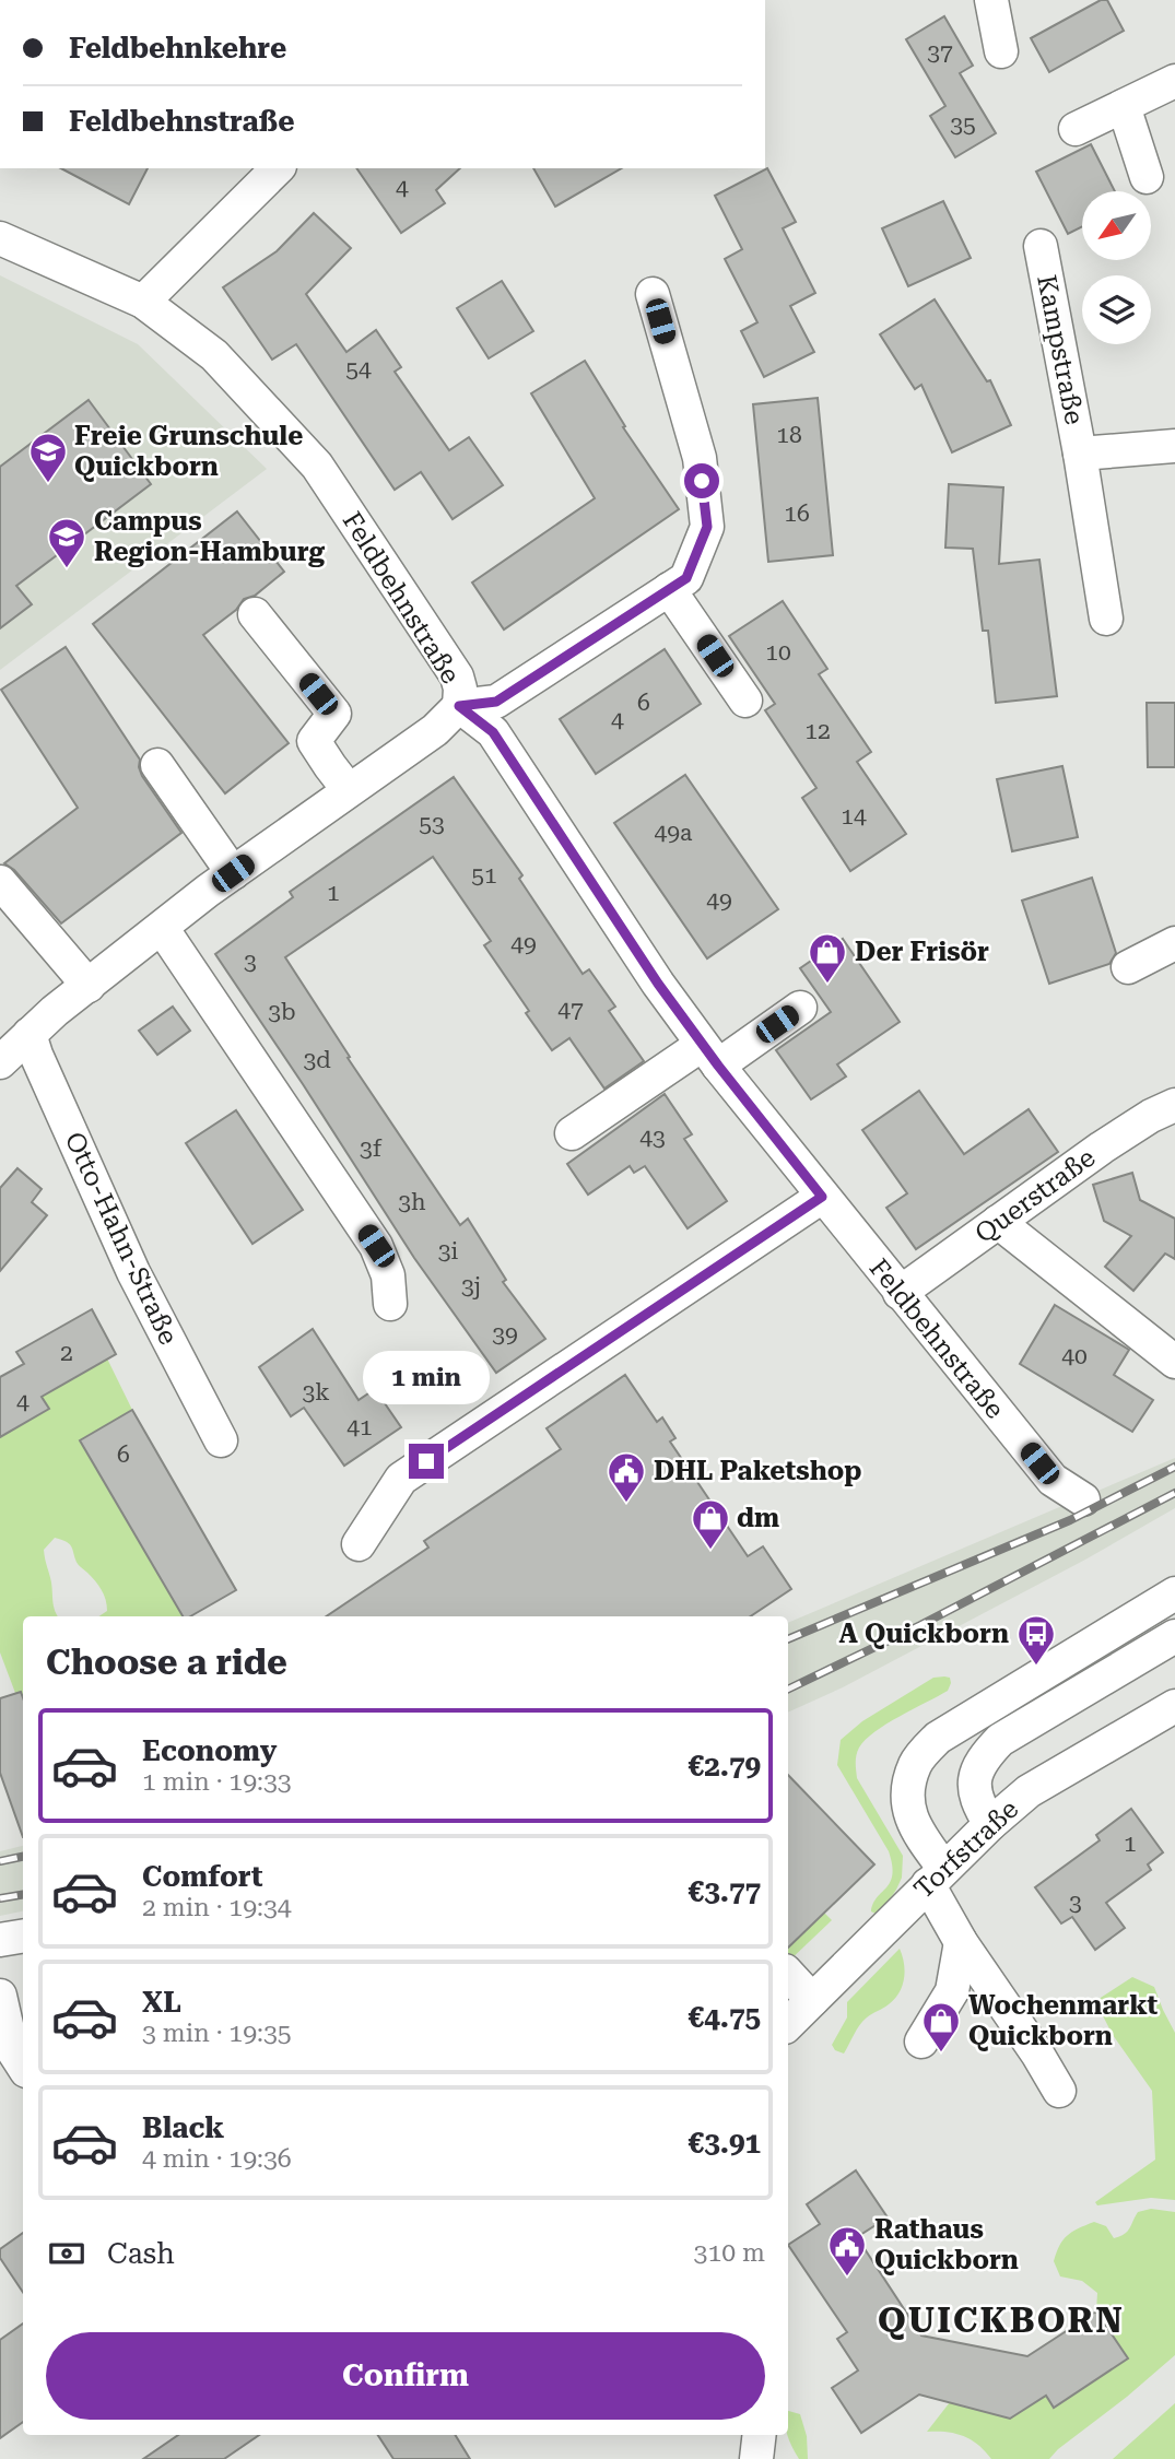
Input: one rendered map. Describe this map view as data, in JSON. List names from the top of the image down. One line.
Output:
{"streets":{"street":["Kampstraße","Feldbehnstraße","Querstraße","Otto-Hahn-Straße","Torfstraße"]},"crossings":[["Feldbehnstraße","Querstraße"]],"districts":["QUICKBORN"],"places":{"school or university":["Freie Grunschule Quickborn","Campus Region-Hamburg"],"shop":["Der Frisör","dm","Wochenmarkt Quickborn"],"public building":["DHL Paketshop","Rathaus Quickborn"],"bus stop":["A Quickborn"]},"house_numbers":["37","35","4","54","18","16","10","6","4","12","14","53","49a","51","1","49","49","3","47","3b","3d","43","3f","3h","3i","3j","39","2","40","3k","4","41","6","1","3"],"north":"bottom left","page":{"banner":["Feldbehnkehre","Feldbehnstraße"],"bubble":"1 min","heading":"Choose a ride","list":[{"name":"Economy","note":"1 min · 19:33","value":"€2.79"},{"name":"Comfort","note":"2 min · 19:34","value":"€3.77"},{"name":"XL","note":"3 min · 19:35","value":"€4.75"},{"name":"Black","note":"4 min · 19:36","value":"€3.91"}],"pay":["Cash","310 m"],"buttons":"Confirm"}}
